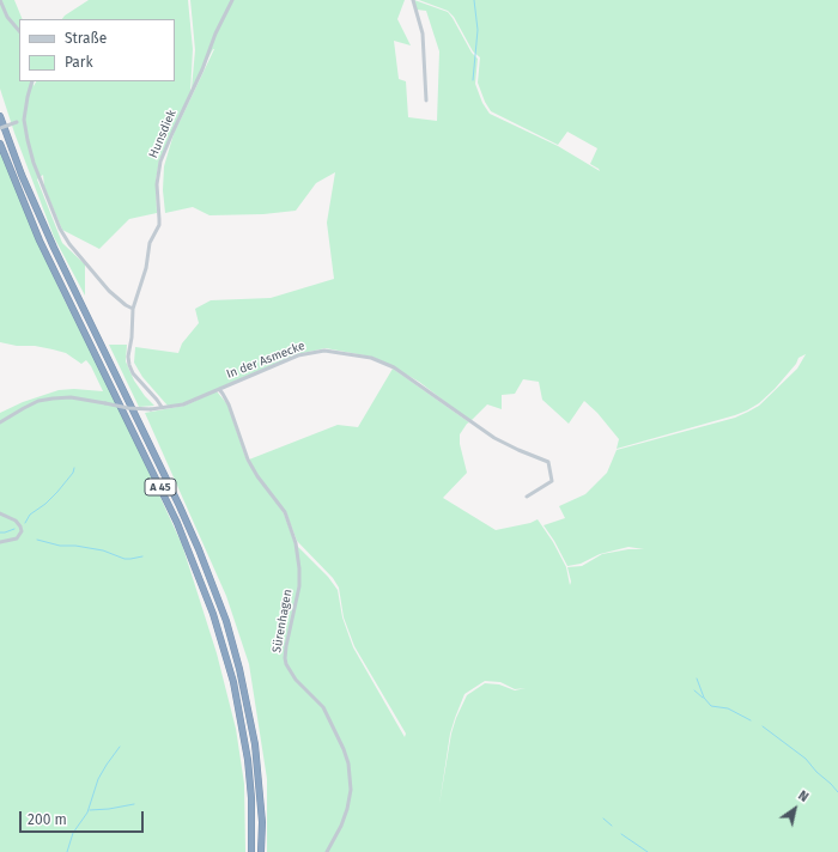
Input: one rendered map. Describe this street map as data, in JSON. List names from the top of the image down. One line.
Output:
{"streets":{"highway":["A 45"],"street":["Hunsdiek","In der Asmecke","Sürenhagen"]},"crossings":[["Hunsdiek","In der Asmecke"],["In der Asmecke","Sürenhagen"]],"legend":["Straße","Park"],"scale_bar":"200 m","north":"top right"}
